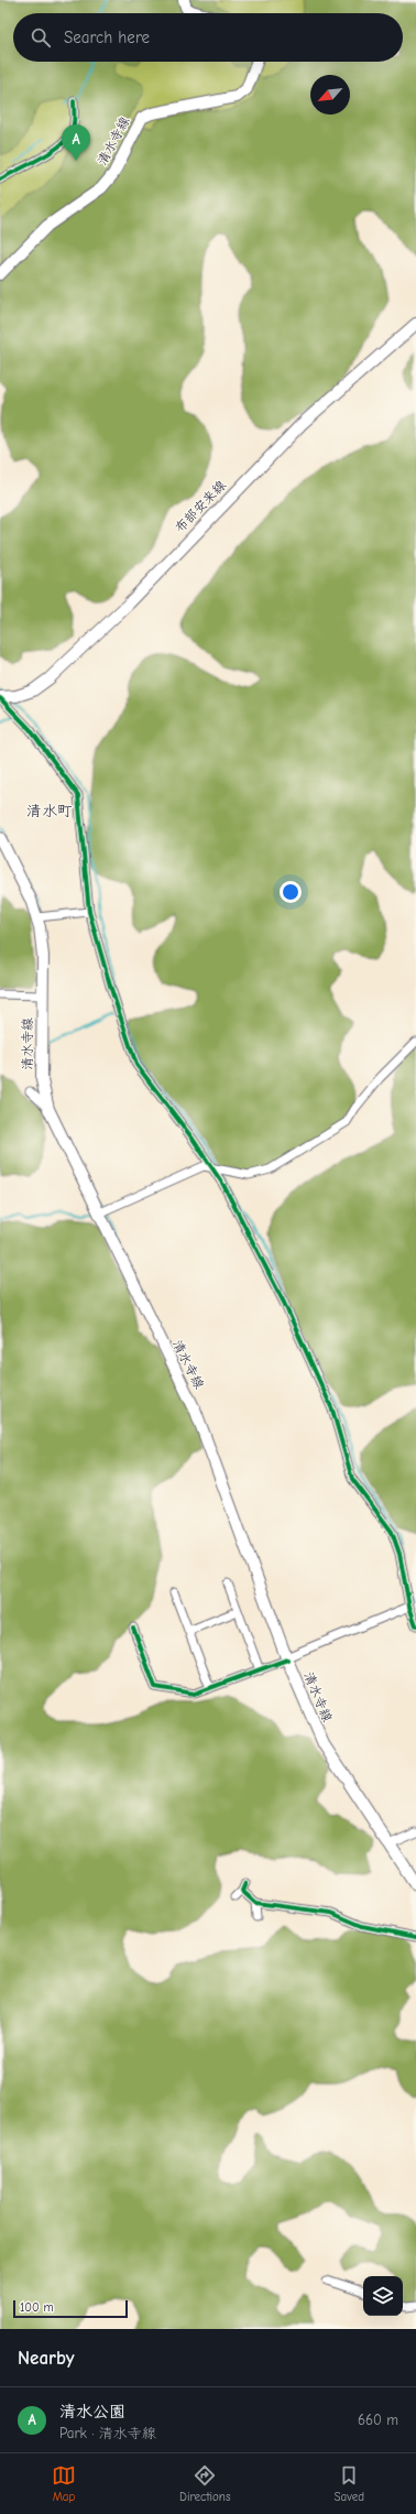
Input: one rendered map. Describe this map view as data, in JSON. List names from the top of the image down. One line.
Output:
{"streets":{"main road":["清水寺線","布部安来線"]},"districts":["清水町"],"scale_bar":"100 m","north":"bottom left","page":{"search":"Search here","pins":"A","scale":"100 m","heading":"Nearby","list":[{"mark":"A","name":"清水公園","note":"Park · 清水寺線","value":"660 m"}],"nav":["Map","Directions","Saved"]}}
